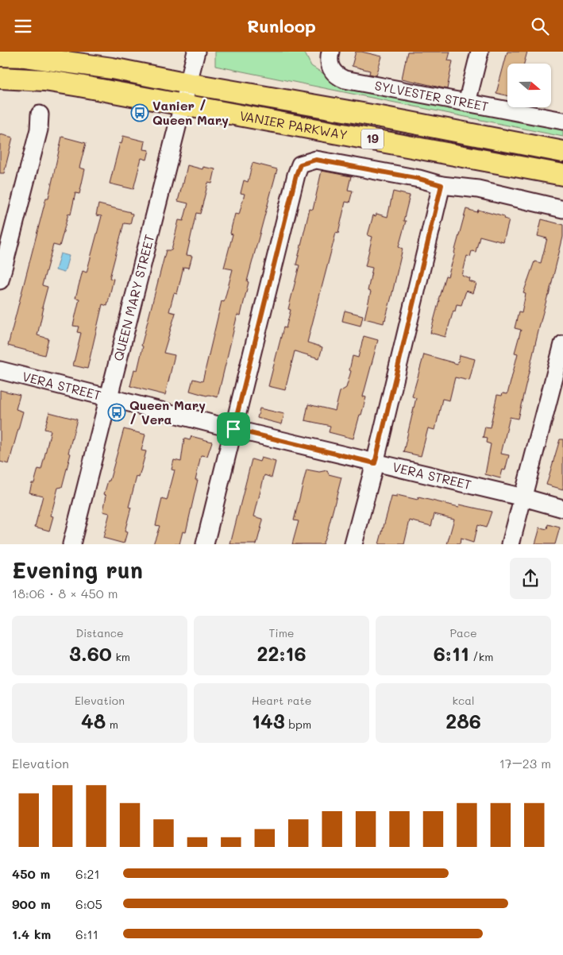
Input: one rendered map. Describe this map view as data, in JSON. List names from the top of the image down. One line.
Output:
{"streets":{"main road":["VANIER PARKWAY","19"],"street":["SYLVESTER STREET","QUEEN MARY STREET","VERA STREET"]},"crossings":[["VANIER PARKWAY","QUEEN MARY STREET"],["19","QUEEN MARY STREET"],["QUEEN MARY STREET","VERA STREET"]],"places":{"bus stop":["Vanier / Queen Mary","Queen Mary / Vera"]},"north":"right","page":{"header":"Runloop","heading":["Evening run","18:06 · 8 × 450 m"],"stats":[["Distance","3.60 km"],["Time","22:16"],["Pace","6:11 /km"],["Elevation","48 m"],["Heart rate","143 bpm"],["kcal","286"]],"chart":["Elevation","17–23 m"],"list":[{"name":"450 m","note":"6:21"},{"name":"900 m","note":"6:05"},{"name":"1.4 km","note":"6:11"}]}}
